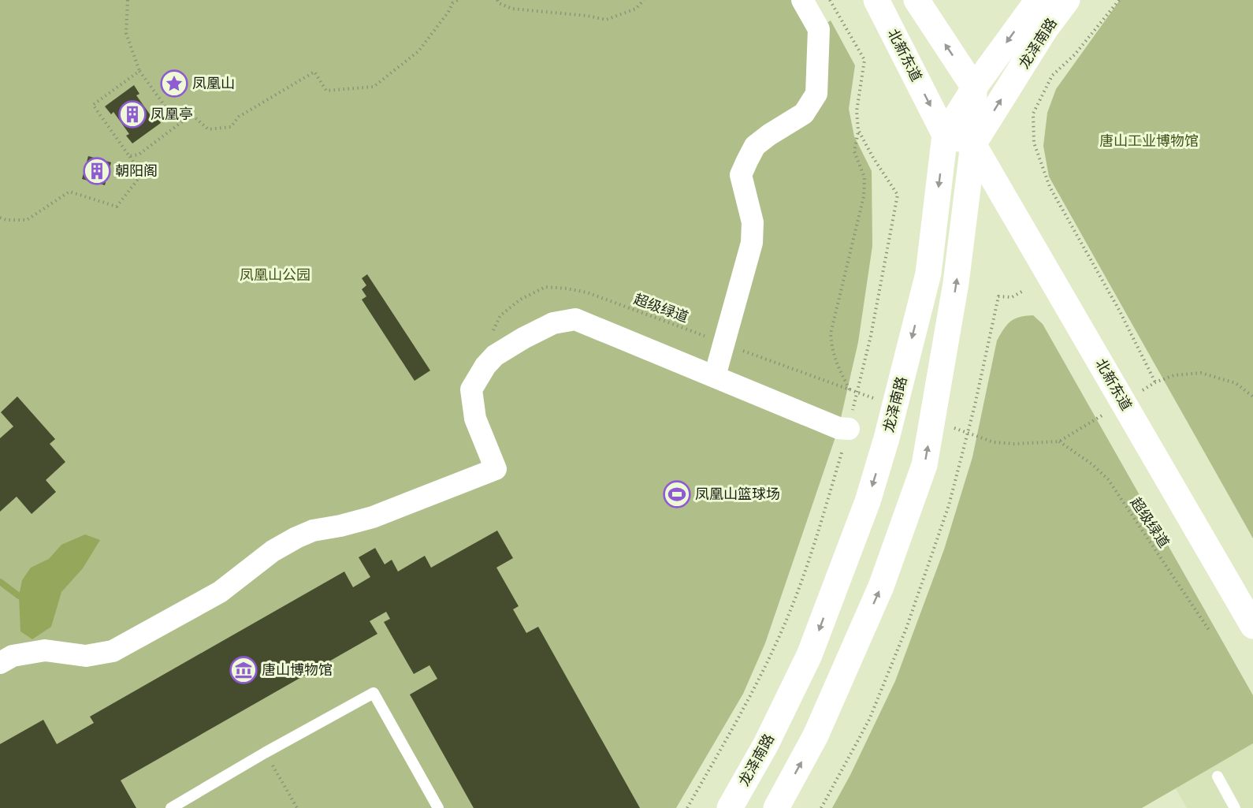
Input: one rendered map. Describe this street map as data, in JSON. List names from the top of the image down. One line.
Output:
{"streets":{"main road":["龙泽南路","北新东道"],"path":["超级绿道"]},"crossings":[["龙泽南路","北新东道"]],"parks":["唐山工业博物馆","凤凰山公园"],"places":{"place":["凤凰山"],"building":["凤凰亭","朝阳阁"],"sports":["凤凰山篮球场"],"museum":["唐山博物馆"]}}
